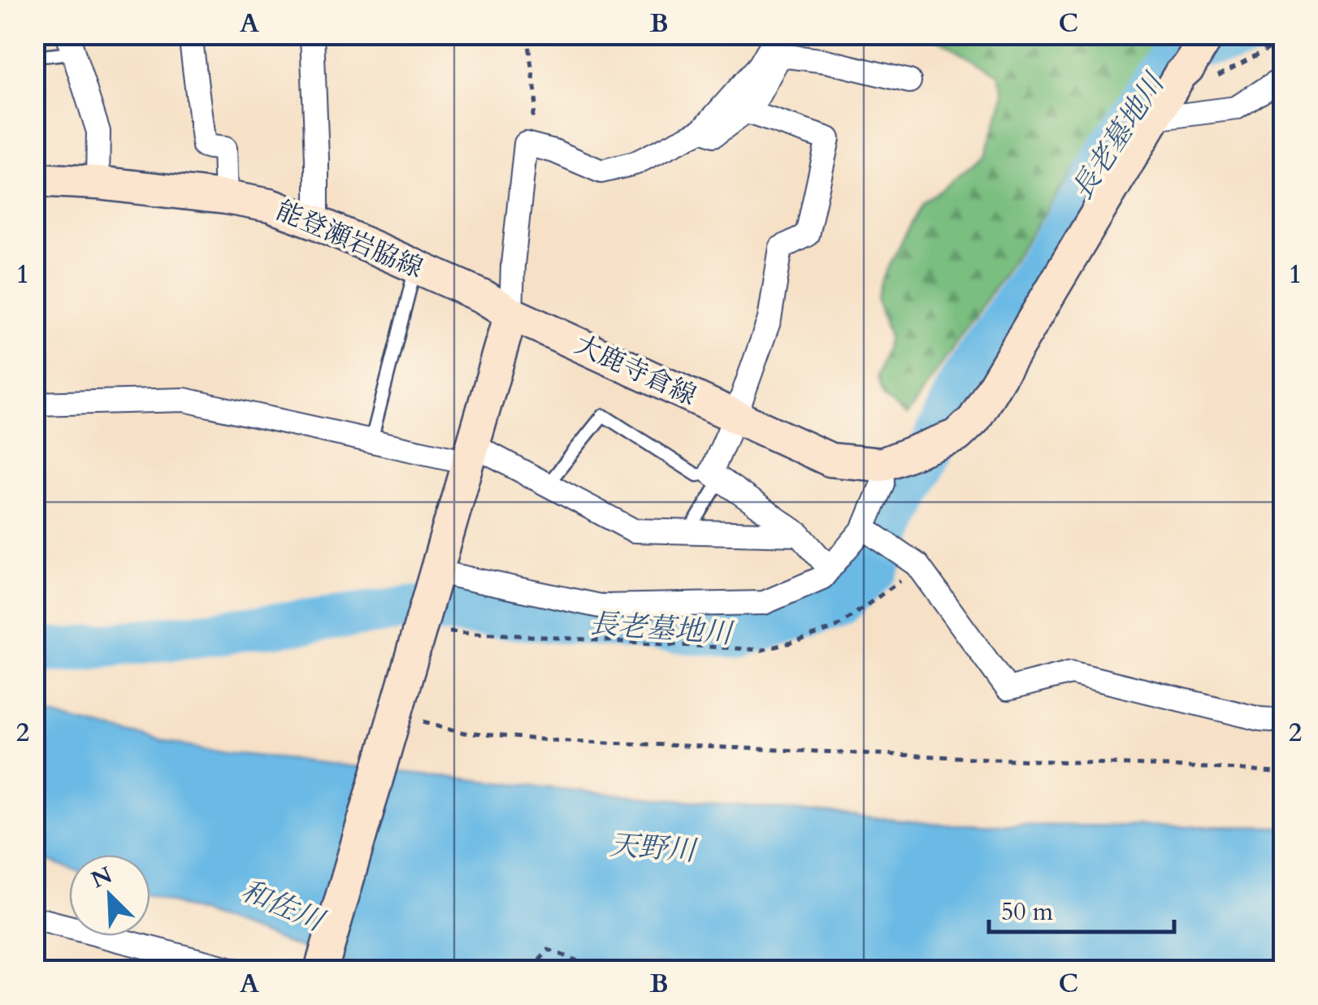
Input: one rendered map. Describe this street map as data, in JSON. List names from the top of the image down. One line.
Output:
{"streets":{"main road":["能登瀬岩脇線","大鹿寺倉線"]},"crossings":[["能登瀬岩脇線","大鹿寺倉線"]],"water":["長老墓地川","天野川","和佐川"],"scale_bar":"50 m","north":"top left","grid":{"columns":["A","B","C"],"rows":["1","2"]}}
